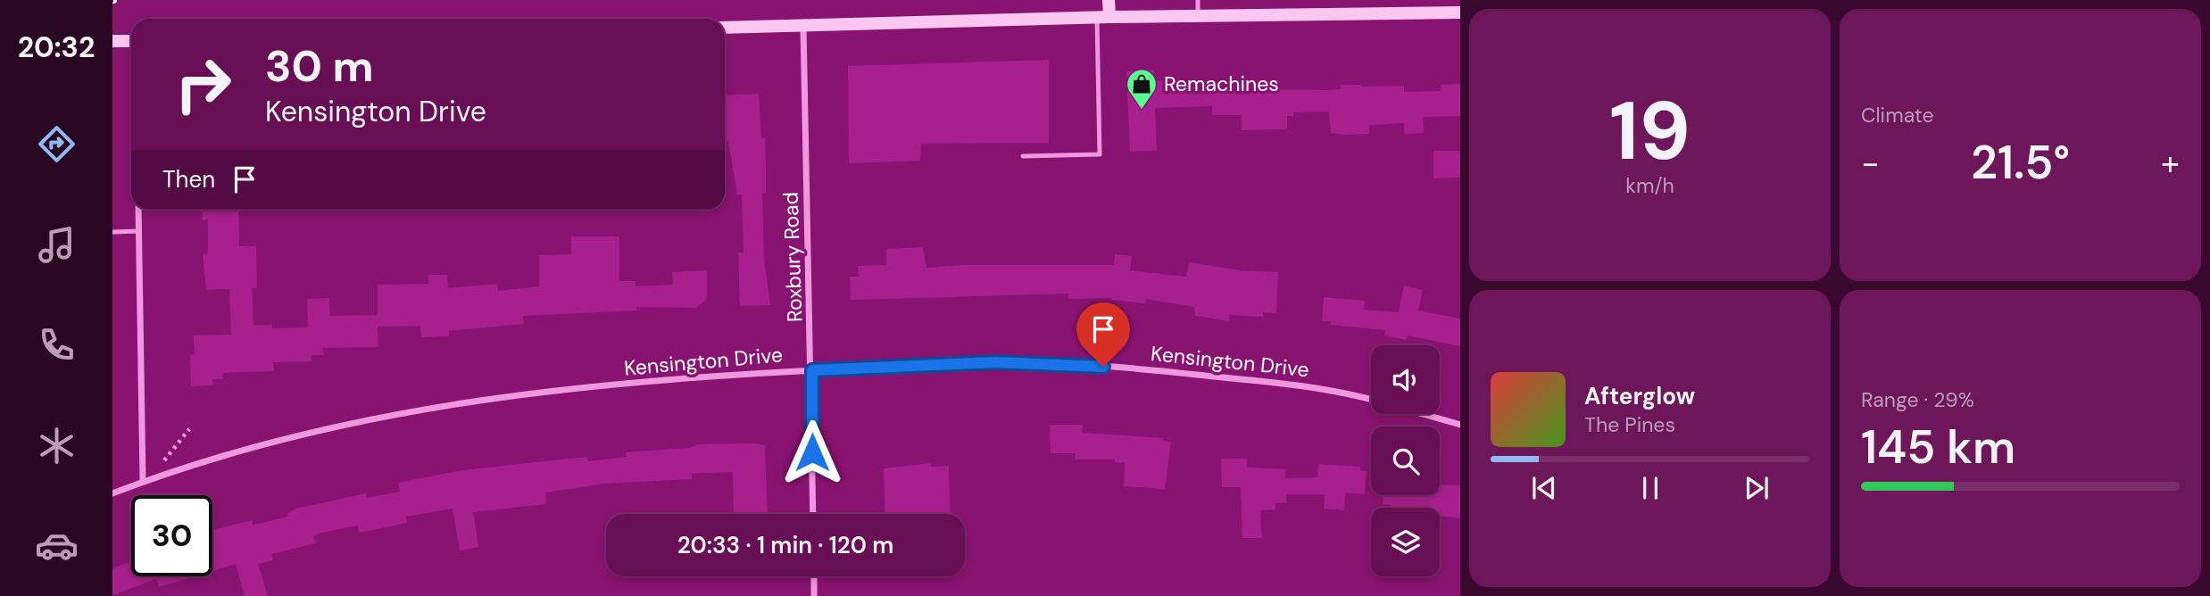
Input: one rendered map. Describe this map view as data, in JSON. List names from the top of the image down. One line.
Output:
{"streets":{"street":["Roxbury Road","Kensington Drive"]},"crossings":[["Roxbury Road","Kensington Drive"]],"places":{"shop":["Remachines"]},"page":{"tabs":"20:32","tile":[["19","km/h"],"Climate",["Range · 29%","145 km"]],"turn":["30 m","Kensington Drive"],"heat":["−","21.5°","+"],"then":"Then","song":["Afterglow","The Pines"],"limit":"30","trip":"20:33 · 1 min · 120 m"}}
